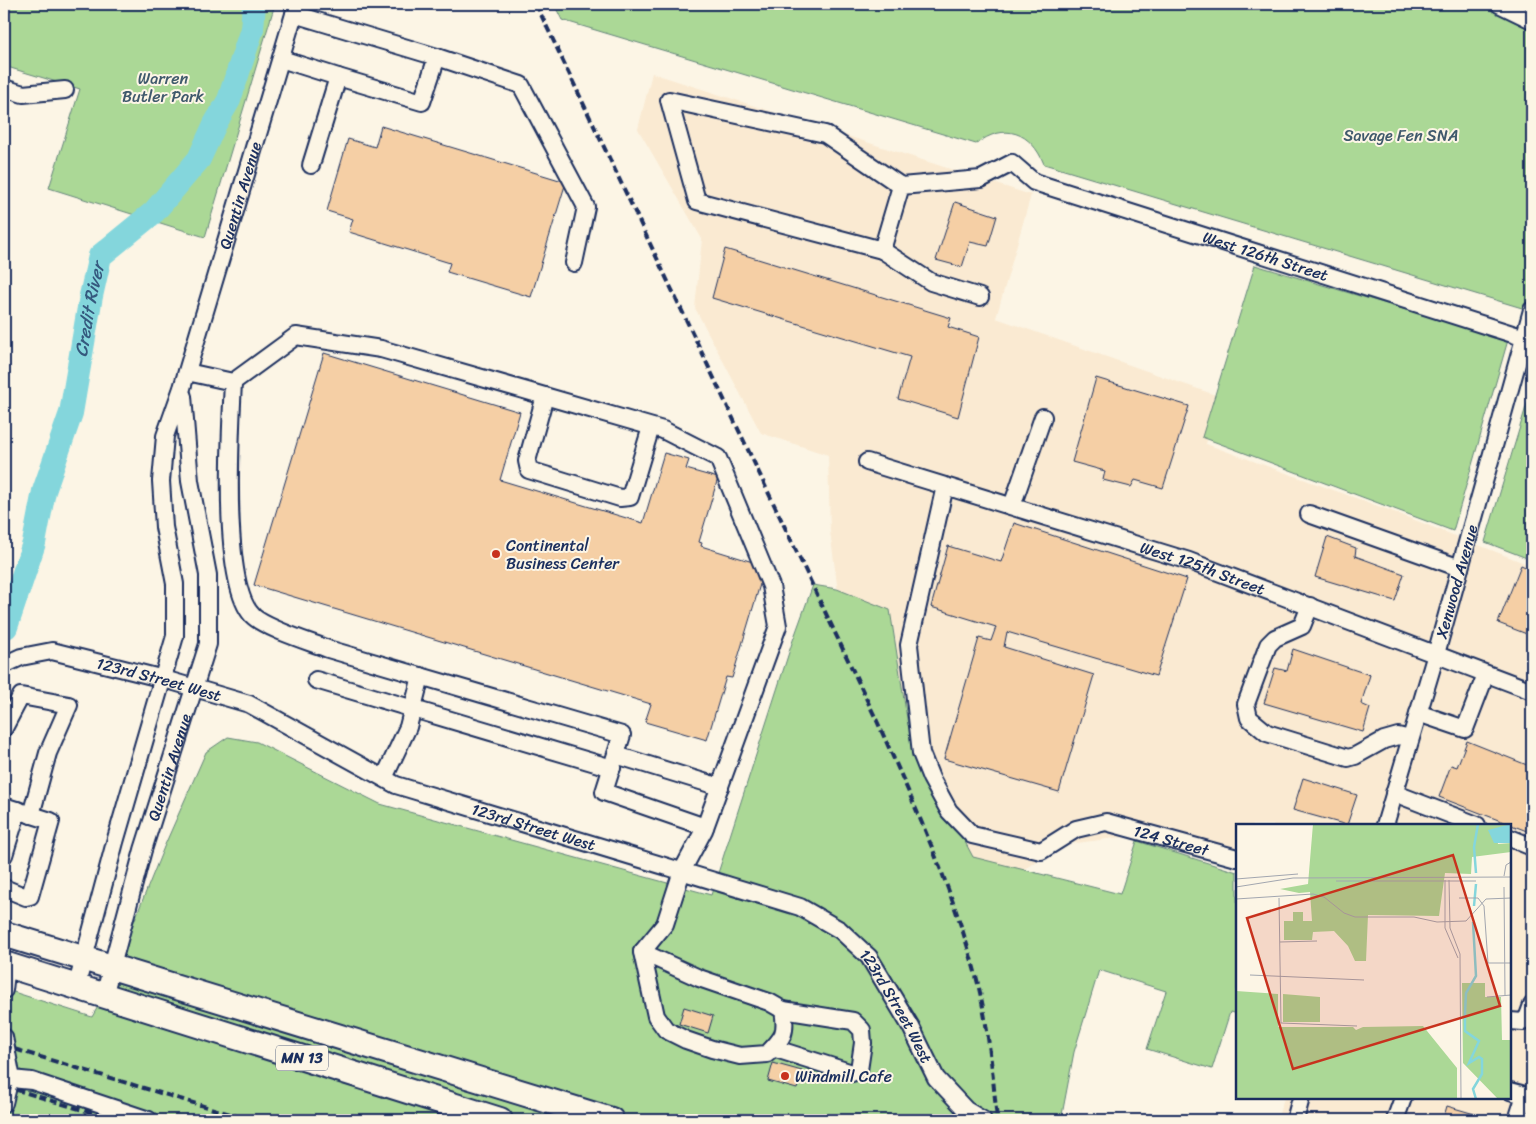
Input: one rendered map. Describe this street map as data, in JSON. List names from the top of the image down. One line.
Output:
{"streets":{"highway":["MN 13"],"street":["Quentin Avenue","West 126th Street","West 125th Street","Xenwood Avenue","123rd Street West","124 Street"]},"crossings":[["Quentin Avenue","123rd Street West"],["Quentin Avenue","MN 13"],["West 126th Street","Xenwood Avenue"],["West 125th Street","Xenwood Avenue"],["West 125th Street","124 Street"]],"water":["Credit River"],"parks":["Warren Butler Park","Savage Fen SNA"],"places":["Continental Business Center","Windmill Cafe"]}
